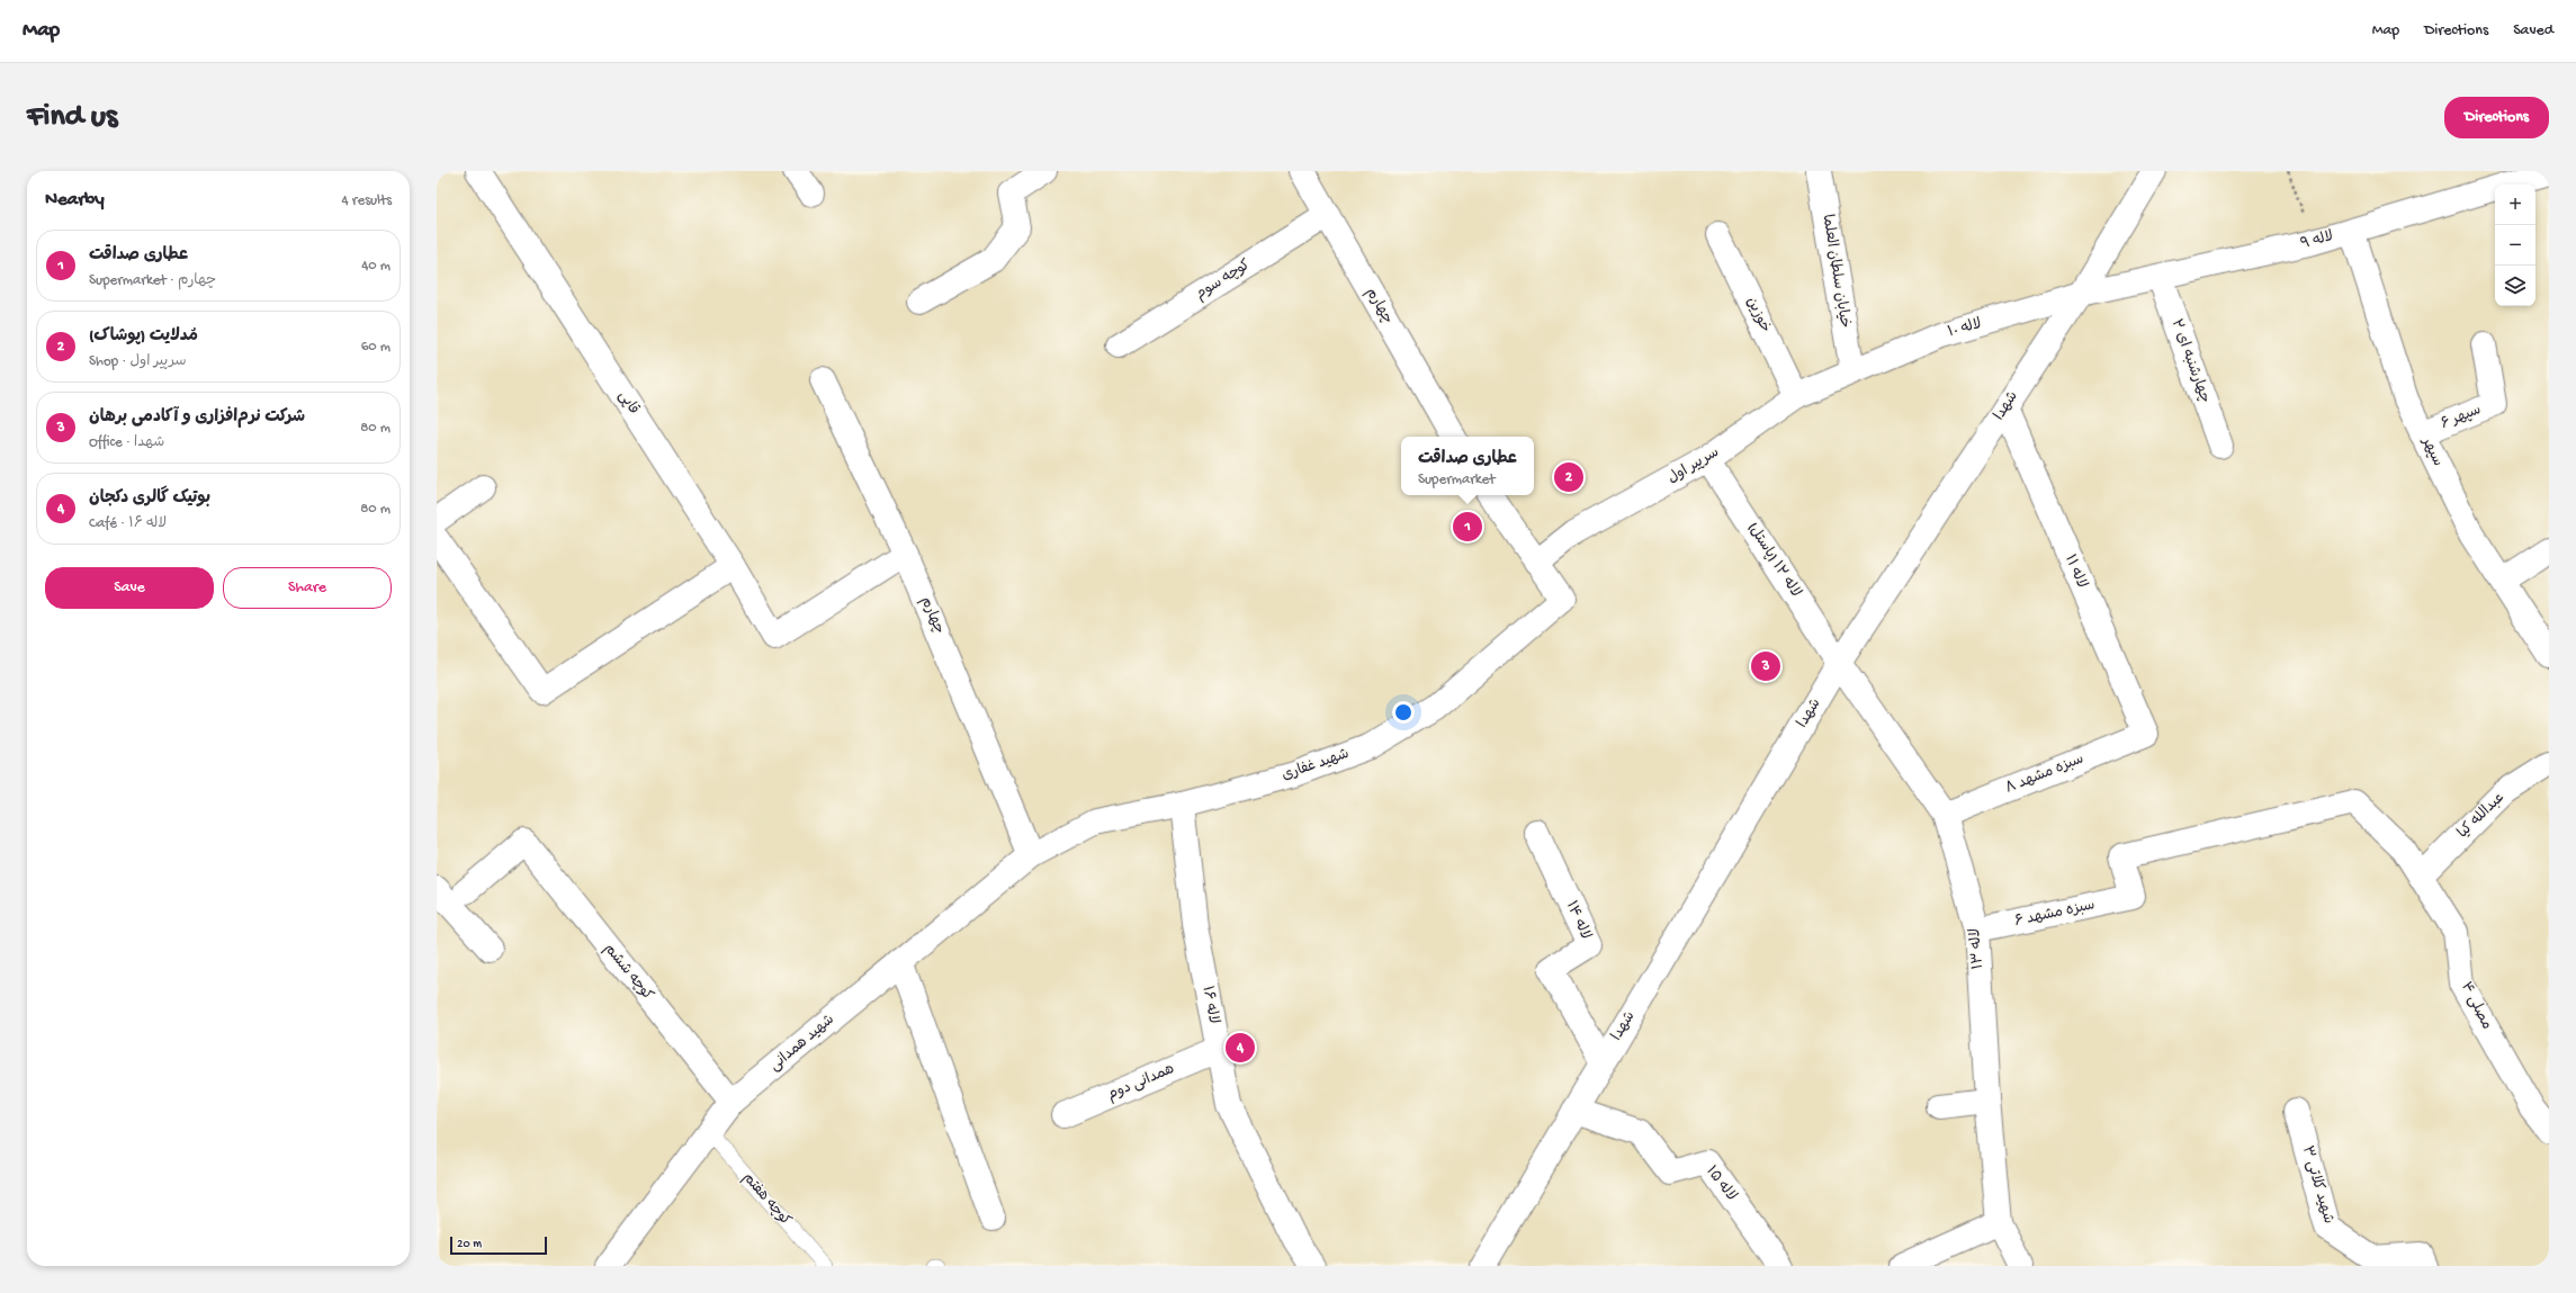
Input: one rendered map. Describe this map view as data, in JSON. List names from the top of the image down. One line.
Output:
{"streets":{"street":["۹ لاله","خیابان سلطان العلما","کوچه سوم","چهارم","خوزین","لاله ۱۰","۲ چهارشنبه ای","قاپی","شهدا","۶ سپهر","سپهر","سرپیر اول","لاله ۱۲ (پاستل)","۱۱ لاله","شهید غفاری","۸ سبزه مشهد","عبدالله کیا","۶ سبزه مشهد","۱۴ لاله","لاله ۱۳","کوچه ششم","لاله ۱۶","۴ مصلی","شهید همدانی","همدانی دوم","۱۵ لاله","۳ شهید کلاتی"],"lane":["کوچه هفتم"]},"crossings":[["۹ لاله","لاله ۱۰"],["۹ لاله","۲ چهارشنبه ای"],["۹ لاله","شهدا"],["۹ لاله","سپهر"],["خیابان سلطان العلما","لاله ۱۰"],["خیابان سلطان العلما","سرپیر اول"],["کوچه سوم","چهارم"],["چهارم","قاپی"],["چهارم","شهید غفاری"],["چهارم","شهید همدانی"],["خوزین","سرپیر اول"],["لاله ۱۰","شهدا"],["لاله ۱۰","سرپیر اول"],["شهدا","لاله ۱۲ (پاستل)"],["شهدا","۱۱ لاله"],["شهدا","۱۴ لاله"],["شهدا","لاله ۱۳"],["شهدا","۱۵ لاله"],["۶ سپهر","سپهر"],["سرپیر اول","لاله ۱۲ (پاستل)"],["سرپیر اول","شهید غفاری"],["لاله ۱۲ (پاستل)","لاله ۱۳"],["۱۱ لاله","۸ سبزه مشهد"],["شهید غفاری","لاله ۱۶"],["شهید غفاری","شهید همدانی"],["۸ سبزه مشهد","لاله ۱۳"],["عبدالله کیا","۴ مصلی"],["۶ سبزه مشهد","لاله ۱۳"],["۶ سبزه مشهد","۴ مصلی"],["کوچه ششم","شهید همدانی"],["لاله ۱۶","همدانی دوم"],["شهید همدانی","کوچه هفتم"]],"scale_bar":"20 m","page":{"header":"Map","nav":["Map","Directions","Saved"],"buttons":["Directions",["Save","Share"]],"title":"Find us","heading":["Nearby","4 results"],"map_buttons":["+","−"],"list":[{"mark":"1","name":"عطاری صداقت","note":"Supermarket · چهارم","value":"40 m"},{"mark":"2","name":"مُدلایت (پوشاک)","note":"Shop · سرپیر اول","value":"60 m"},{"mark":"3","name":"شرکت نرم‌افزاری و آکادمی برهان","note":"Office · شهدا","value":"80 m"},{"mark":"4","name":"بوتیک گالری دکجان","note":"Café · لاله ۱۶","value":"80 m"}],"popup":["عطاری صداقت","Supermarket"],"pins":["2","1","3","4"],"scale":"20 m"}}
